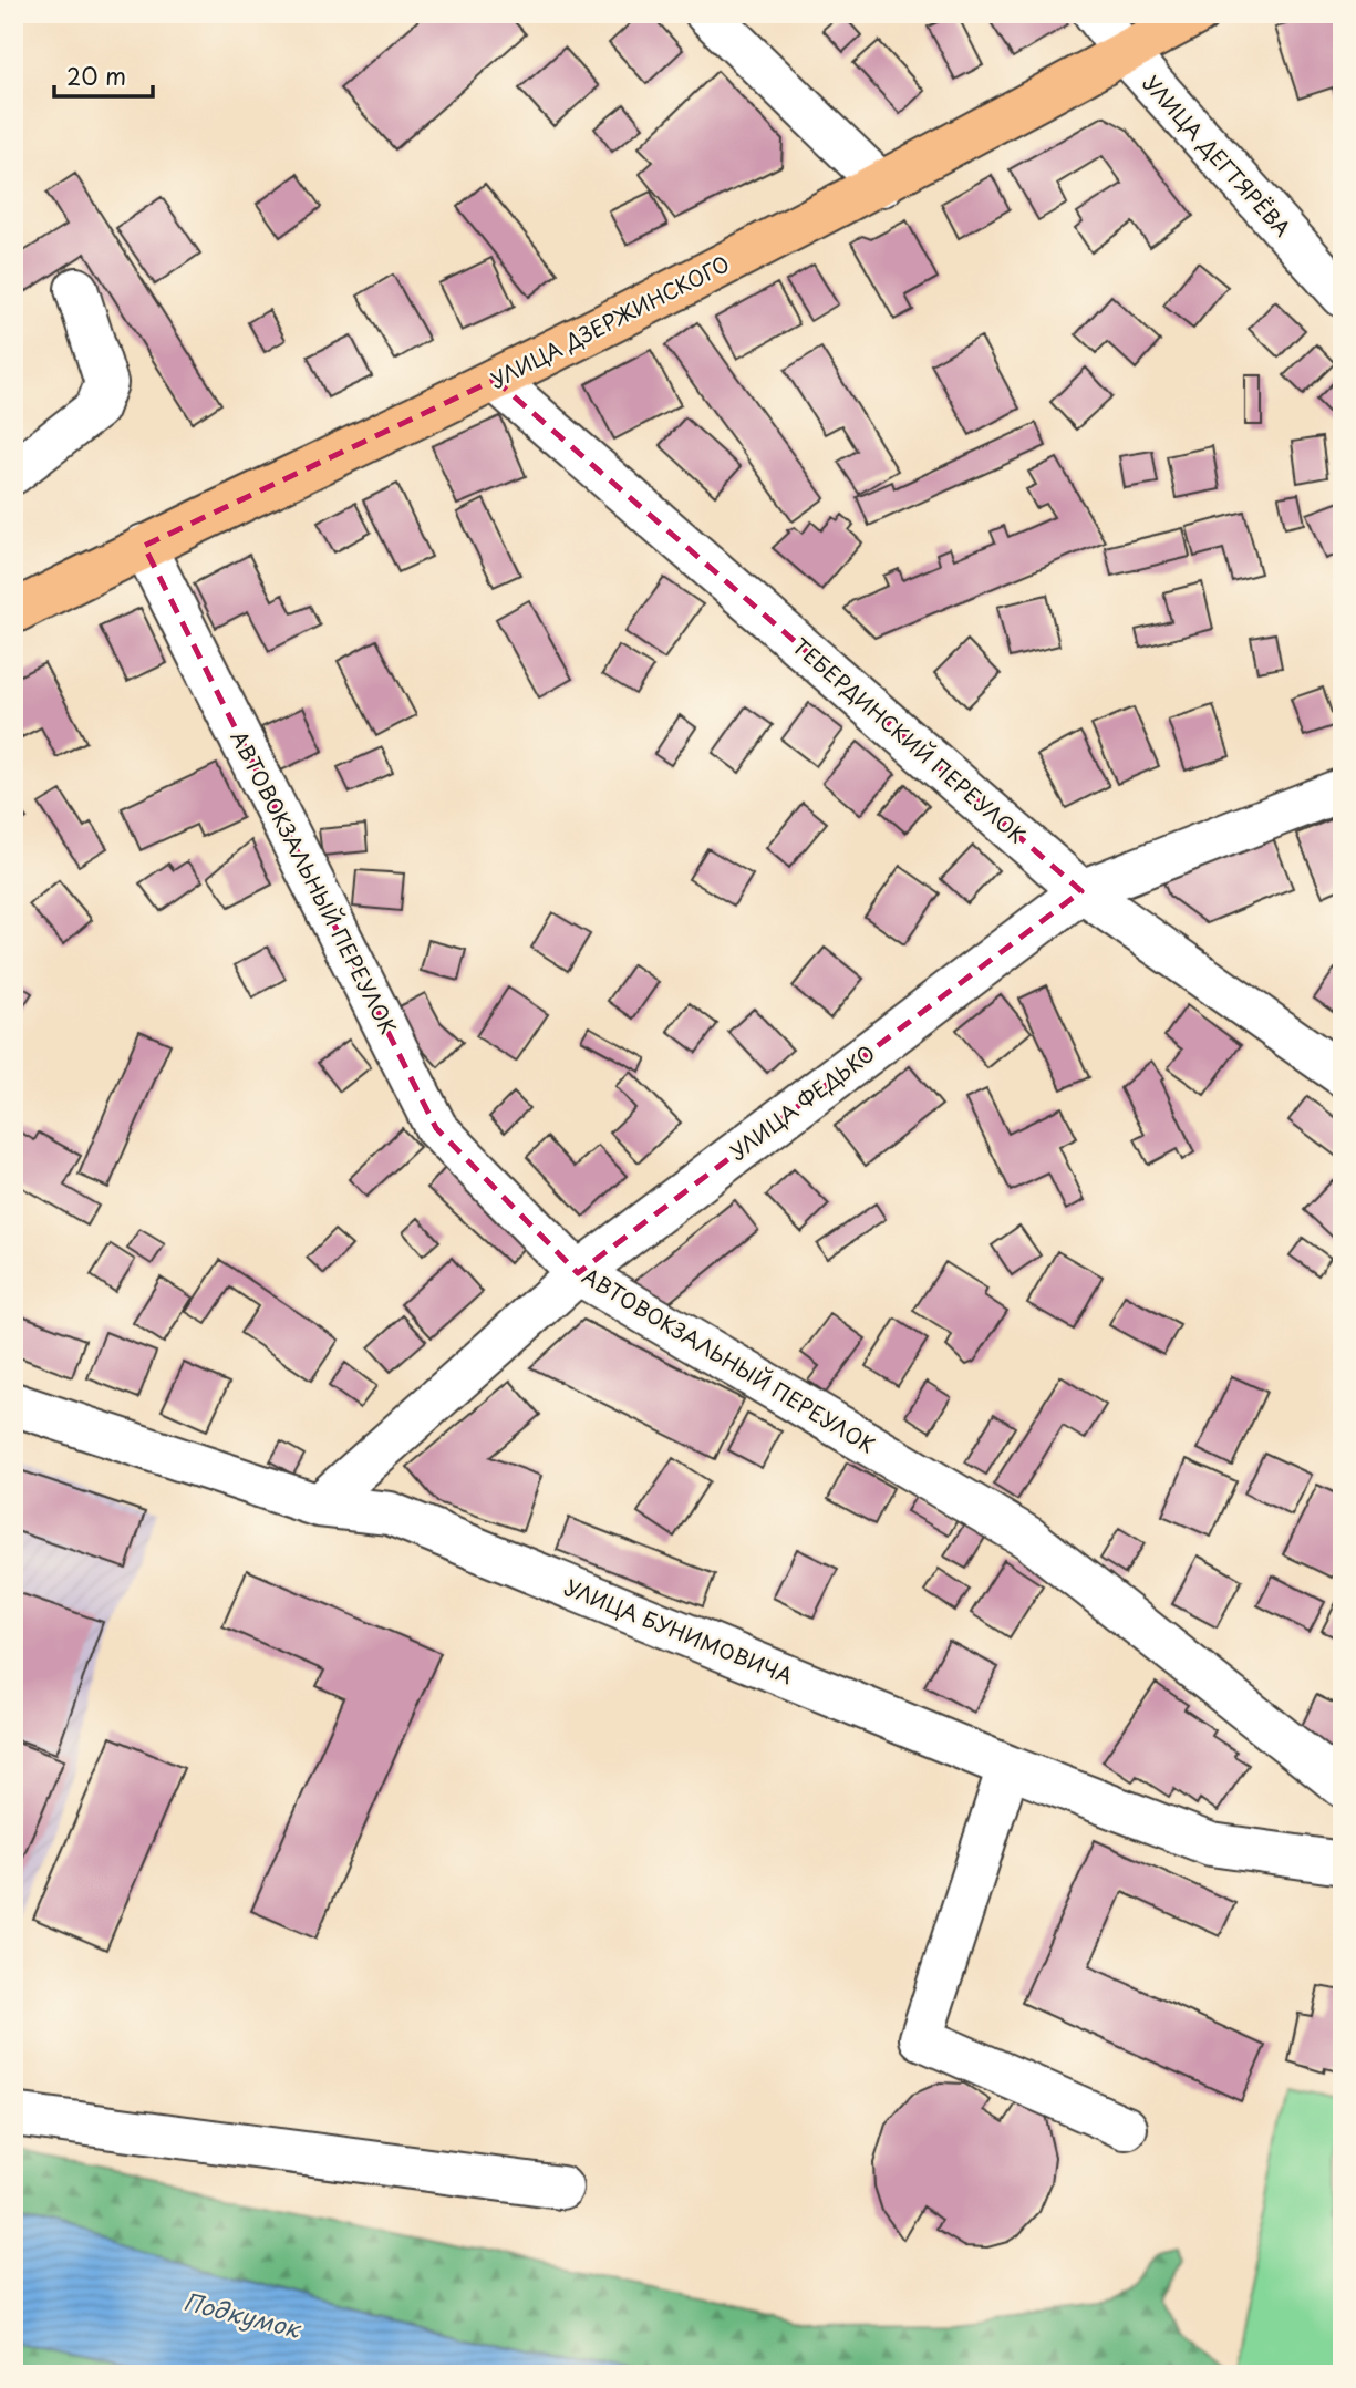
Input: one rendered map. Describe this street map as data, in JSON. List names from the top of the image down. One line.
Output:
{"streets":{"main road":["УЛИЦА ДЗЕРЖИНСКОГО"],"street":["УЛИЦА ДЕГТЯРЁВА","ТЕБЕРДИНСКИЙ ПЕРЕУЛОК","АВТОВОКЗАЛЬНЫЙ ПЕРЕУЛОК","УЛИЦА ФЕДЬКО","УЛИЦА БУНИМОВИЧА"]},"crossings":[["УЛИЦА ДЕГТЯРЁВА","УЛИЦА ДЗЕРЖИНСКОГО"],["УЛИЦА ДЗЕРЖИНСКОГО","ТЕБЕРДИНСКИЙ ПЕРЕУЛОК"],["УЛИЦА ДЗЕРЖИНСКОГО","АВТОВОКЗАЛЬНЫЙ ПЕРЕУЛОК"],["ТЕБЕРДИНСКИЙ ПЕРЕУЛОК","УЛИЦА ФЕДЬКО"],["АВТОВОКЗАЛЬНЫЙ ПЕРЕУЛОК","УЛИЦА ФЕДЬКО"],["УЛИЦА ФЕДЬКО","УЛИЦА БУНИМОВИЧА"]],"water":["Подкумок"],"scale_bar":"20 m"}
